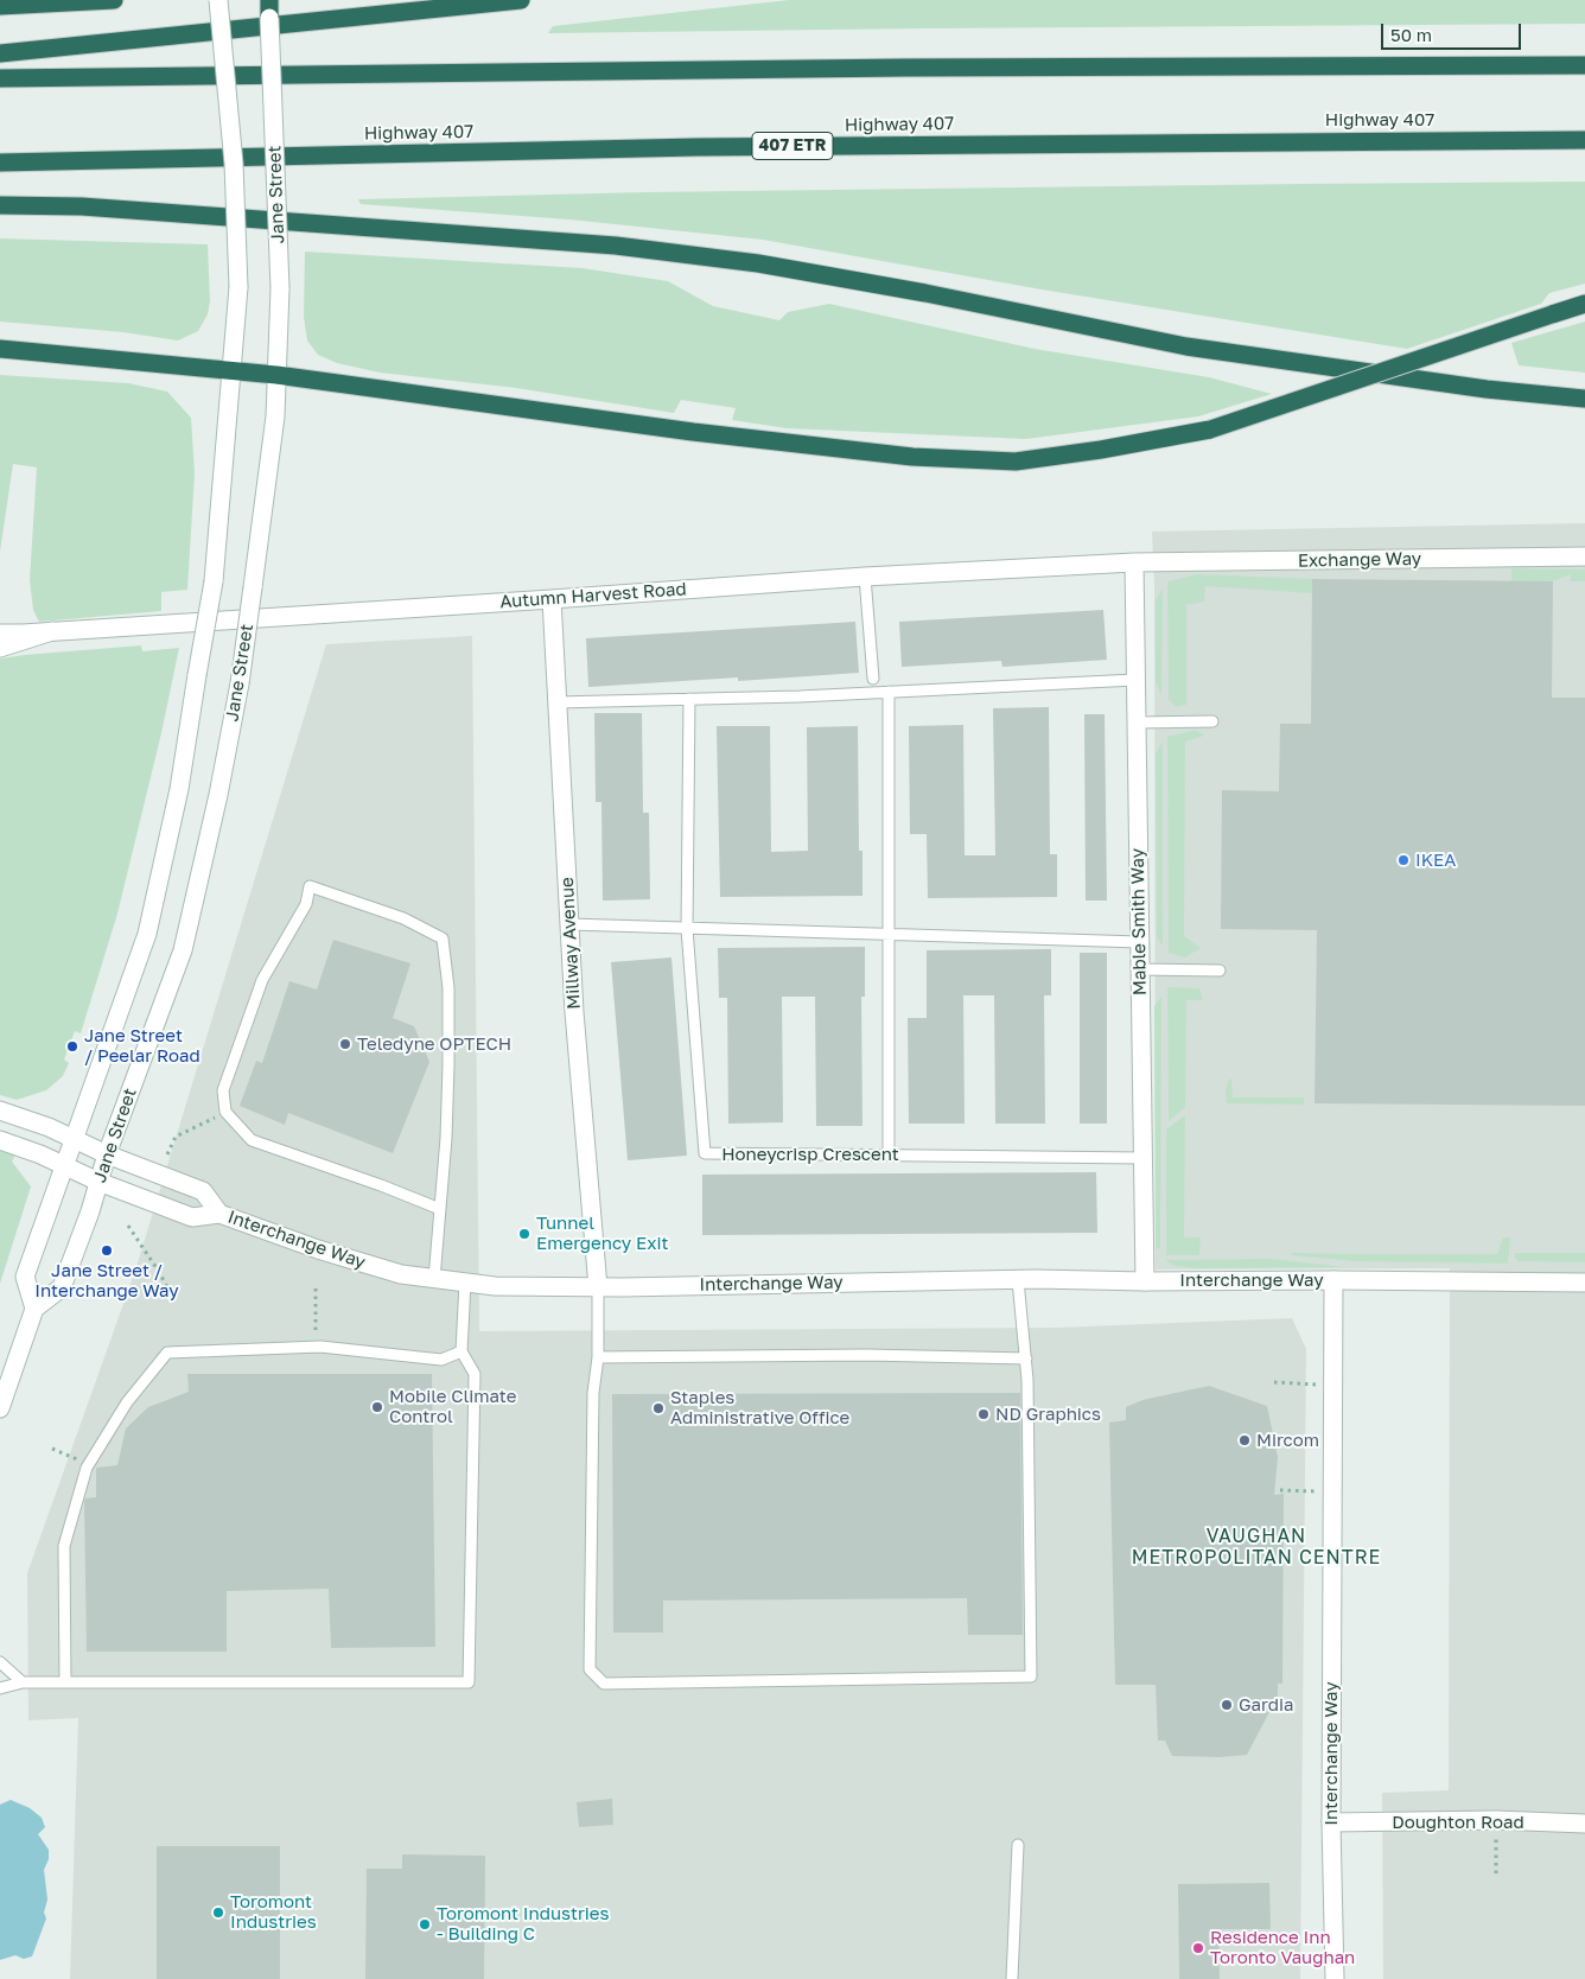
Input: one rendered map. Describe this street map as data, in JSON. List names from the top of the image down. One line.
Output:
{"streets":{"highway":["Highway 407","407 ETR"],"street":["Jane Street","Exchange Way","Autumn Harvest Road","Mable Smith Way","Millway Avenue","Interchange Way","Doughton Road"],"lane":["Honeycrisp Crescent"]},"crossings":[["Jane Street","Interchange Way"],["Exchange Way","Autumn Harvest Road"],["Exchange Way","Mable Smith Way"],["Autumn Harvest Road","Mable Smith Way"],["Autumn Harvest Road","Millway Avenue"],["Mable Smith Way","Honeycrisp Crescent"],["Mable Smith Way","Interchange Way"],["Millway Avenue","Interchange Way"],["Interchange Way","Doughton Road"]],"districts":["VAUGHAN METROPOLITAN CENTRE"],"places":["IKEA","Teledyne OPTECH","Jane Street / Peelar Road","Tunnel Emergency Exit","Jane Street / Interchange Way","Mobile Climate Control","Staples Administrative Office","ND Graphics","Mircom","Gardia","Toromont Industries","Toromont Industries - Building C","Residence Inn Toronto Vaughan"],"scale_bar":"50 m"}
